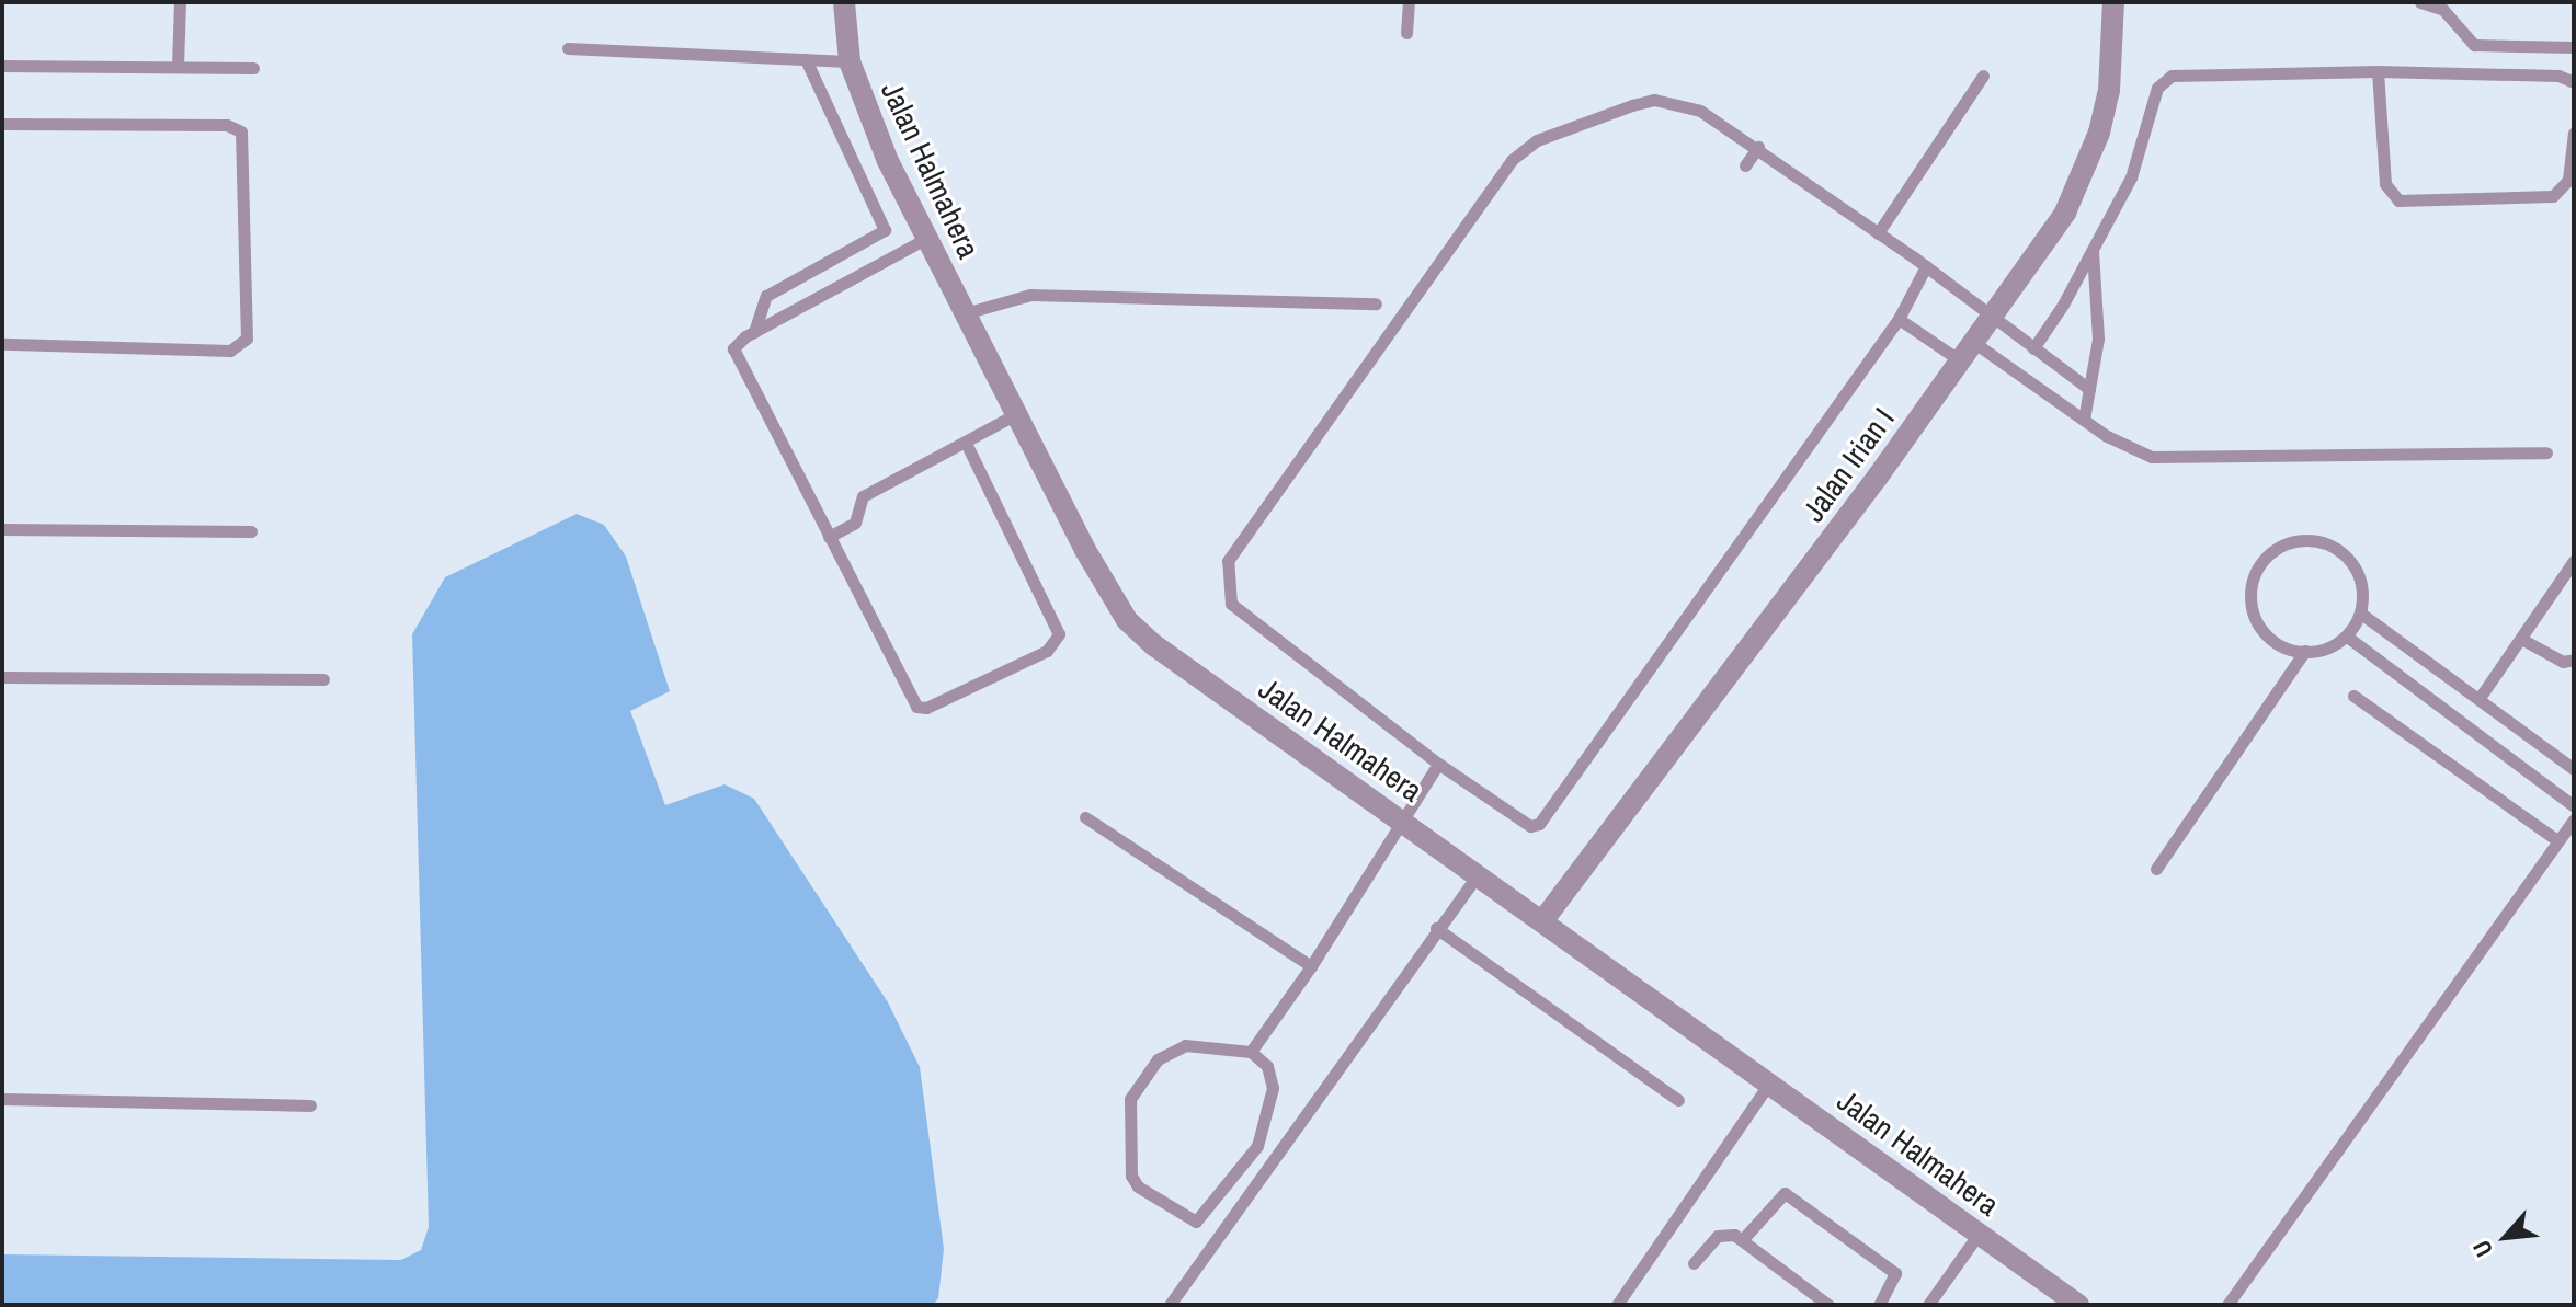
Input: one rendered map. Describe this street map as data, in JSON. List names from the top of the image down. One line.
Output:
{"streets":{"street":["Jalan Halmahera","Jalan Irian I"]},"crossings":[["Jalan Halmahera","Jalan Irian I"]],"north":"bottom left"}
